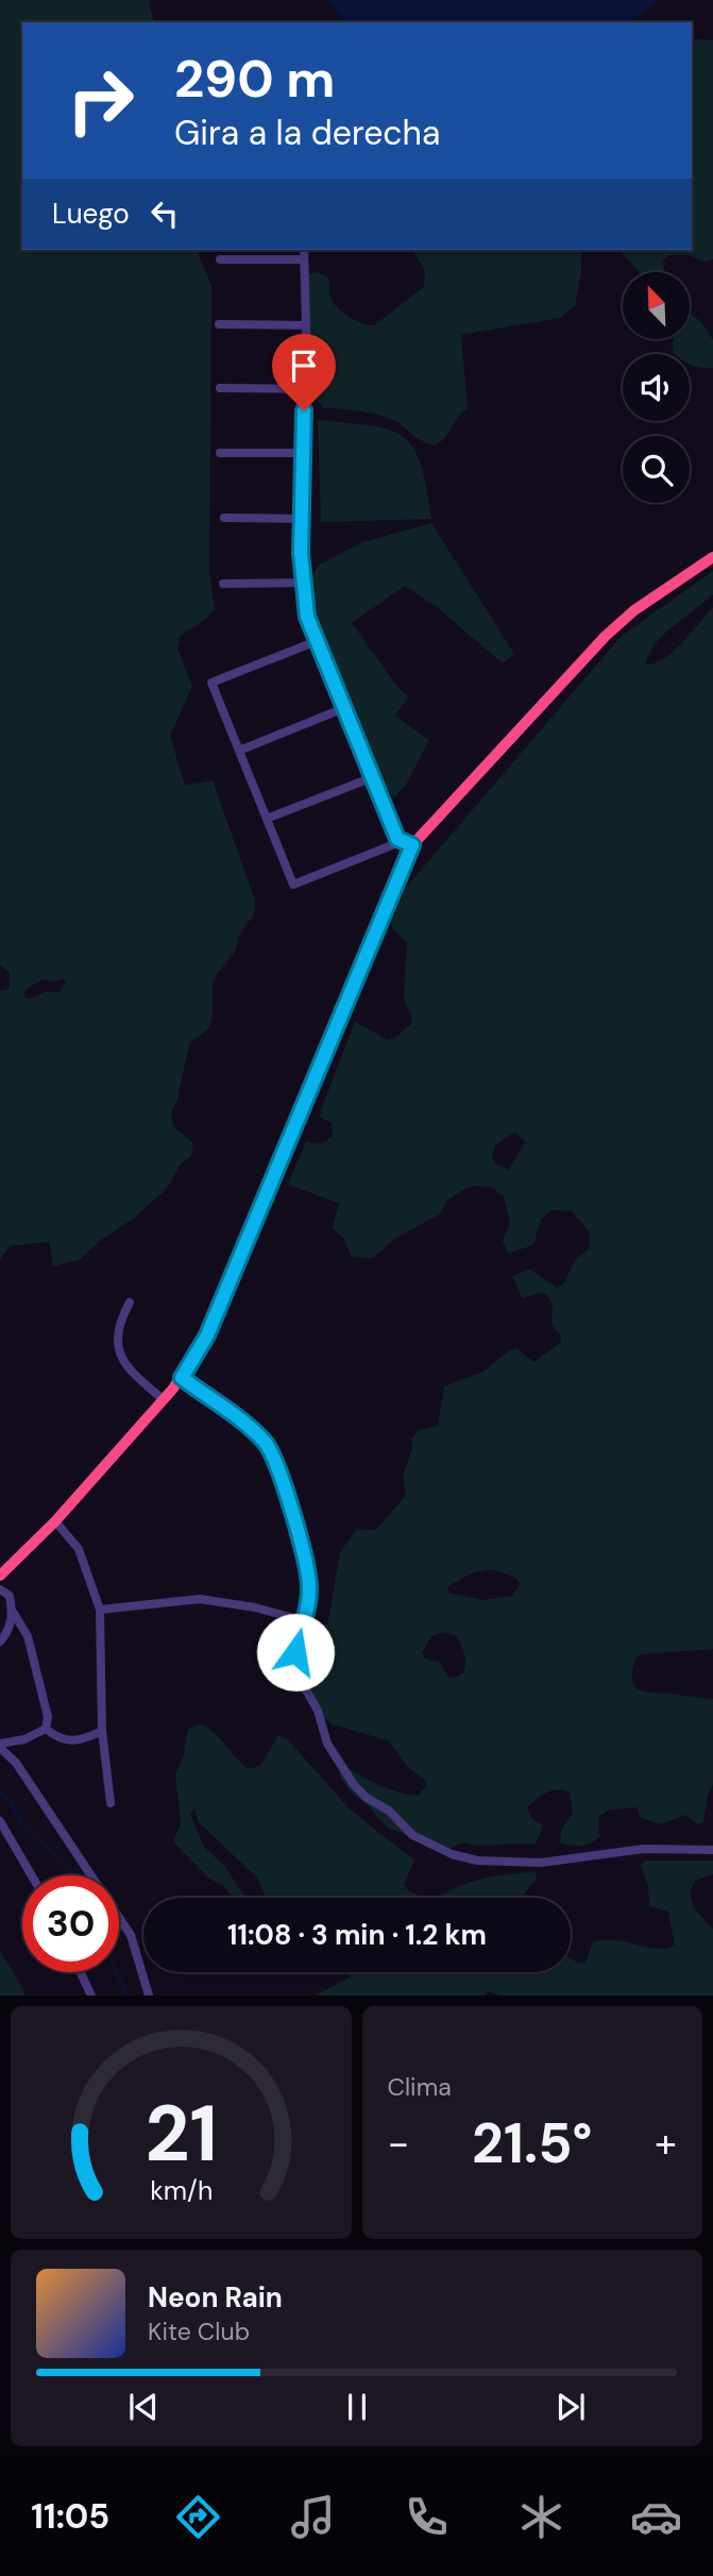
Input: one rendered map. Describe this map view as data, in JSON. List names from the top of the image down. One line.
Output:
{"north":"top left","page":{"turn":["290 m","Gira a la derecha"],"then":"Luego","limit":"30","trip":"11:08 · 3 min · 1.2 km","tile":"Clima","heat":["−","21.5°","+"],"song":["Neon Rain","Kite Club"],"tabs":"11:05","gauge":["21","km/h"]}}
